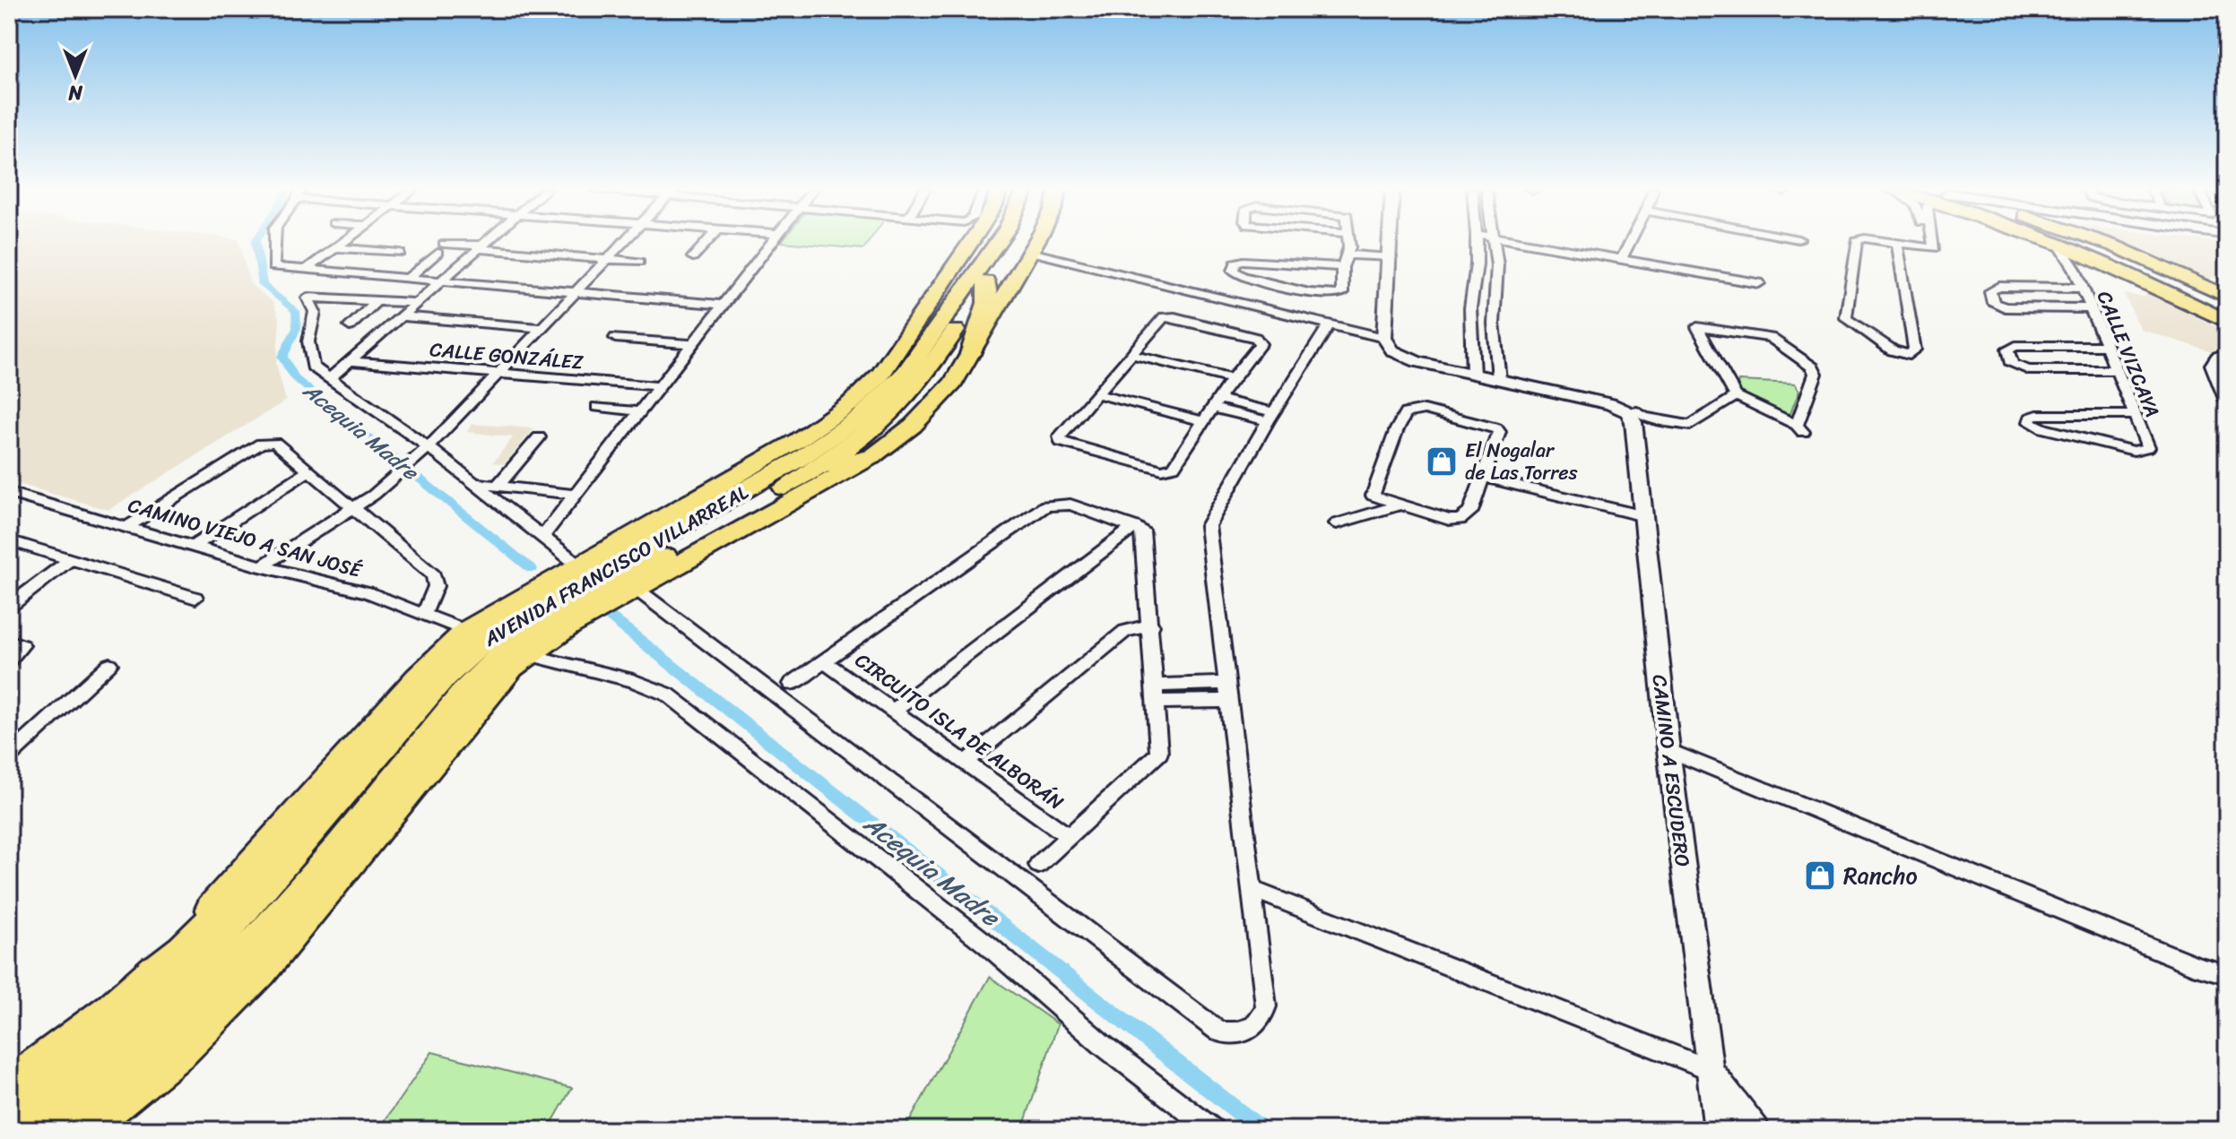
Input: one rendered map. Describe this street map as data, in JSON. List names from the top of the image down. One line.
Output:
{"streets":{"highway":["AVENIDA FRANCISCO VILLARREAL"],"street":["CALLE VIZCAYA","CALLE GONZÁLEZ","CAMINO VIEJO A SAN JOSÉ","CIRCUITO ISLA DE ALBORÁN","CAMINO A ESCUDERO"]},"crossings":[["CAMINO VIEJO A SAN JOSÉ","AVENIDA FRANCISCO VILLARREAL"]],"water":["Acequia Madre"],"places":{"shop":["El Nogalar de Las Torres","Rancho"]},"north":"bottom"}
